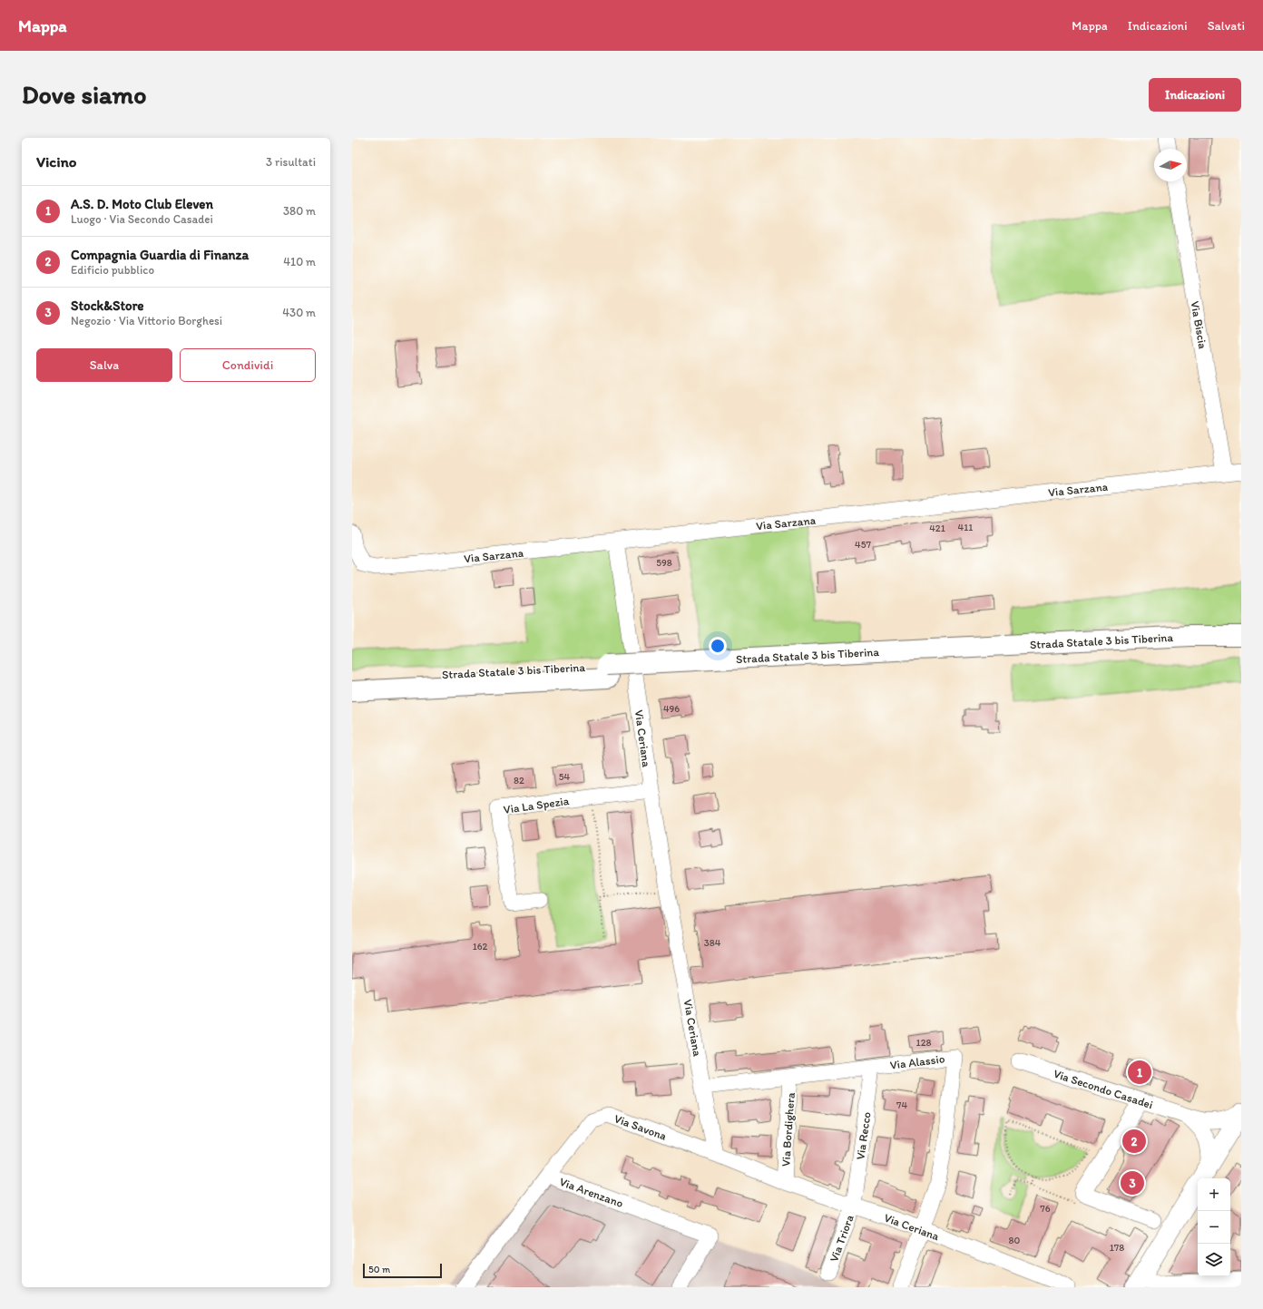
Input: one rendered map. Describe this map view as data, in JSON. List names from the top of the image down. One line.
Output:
{"streets":{"highway":["Strada Statale 3 bis Tiberina"],"street":["Via Biscia","Via Sarzana","Via Ceriana","Via La Spezia","Via Alassio","Via Secondo Casadei","Via Savona","Via Bordighera","Via Recco","Via Arenzano","Via Triora"]},"crossings":[["Via Biscia","Via Sarzana"],["Via Sarzana","Via Ceriana"],["Via Ceriana","Via La Spezia"],["Via Ceriana","Via Alassio"],["Via Ceriana","Via Savona"],["Via Ceriana","Via Bordighera"],["Via Ceriana","Via Recco"],["Via Ceriana","Via Triora"],["Via Alassio","Via Bordighera"],["Via Alassio","Via Recco"],["Via Savona","Via Arenzano"],["Via Recco","Via Triora"]],"house_numbers":["411","421","457","598","496","54","82","384","162","128","74","76","80","178"],"scale_bar":"50 m","north":"right","page":{"header":"Mappa","nav":["Mappa","Indicazioni","Salvati"],"buttons":["Indicazioni",["Salva","Condividi"]],"title":"Dove siamo","heading":["Vicino","3 risultati"],"list":[{"mark":"1","name":"A.S. D. Moto Club Eleven","note":"Luogo · Via Secondo Casadei","value":"380 m"},{"mark":"2","name":"Compagnia Guardia di Finanza","note":"Edificio pubblico","value":"410 m"},{"mark":"3","name":"Stock&Store","note":"Negozio · Via Vittorio Borghesi","value":"430 m"}],"pins":["1","2","3"],"map_buttons":["+","−"],"scale":"50 m"}}
